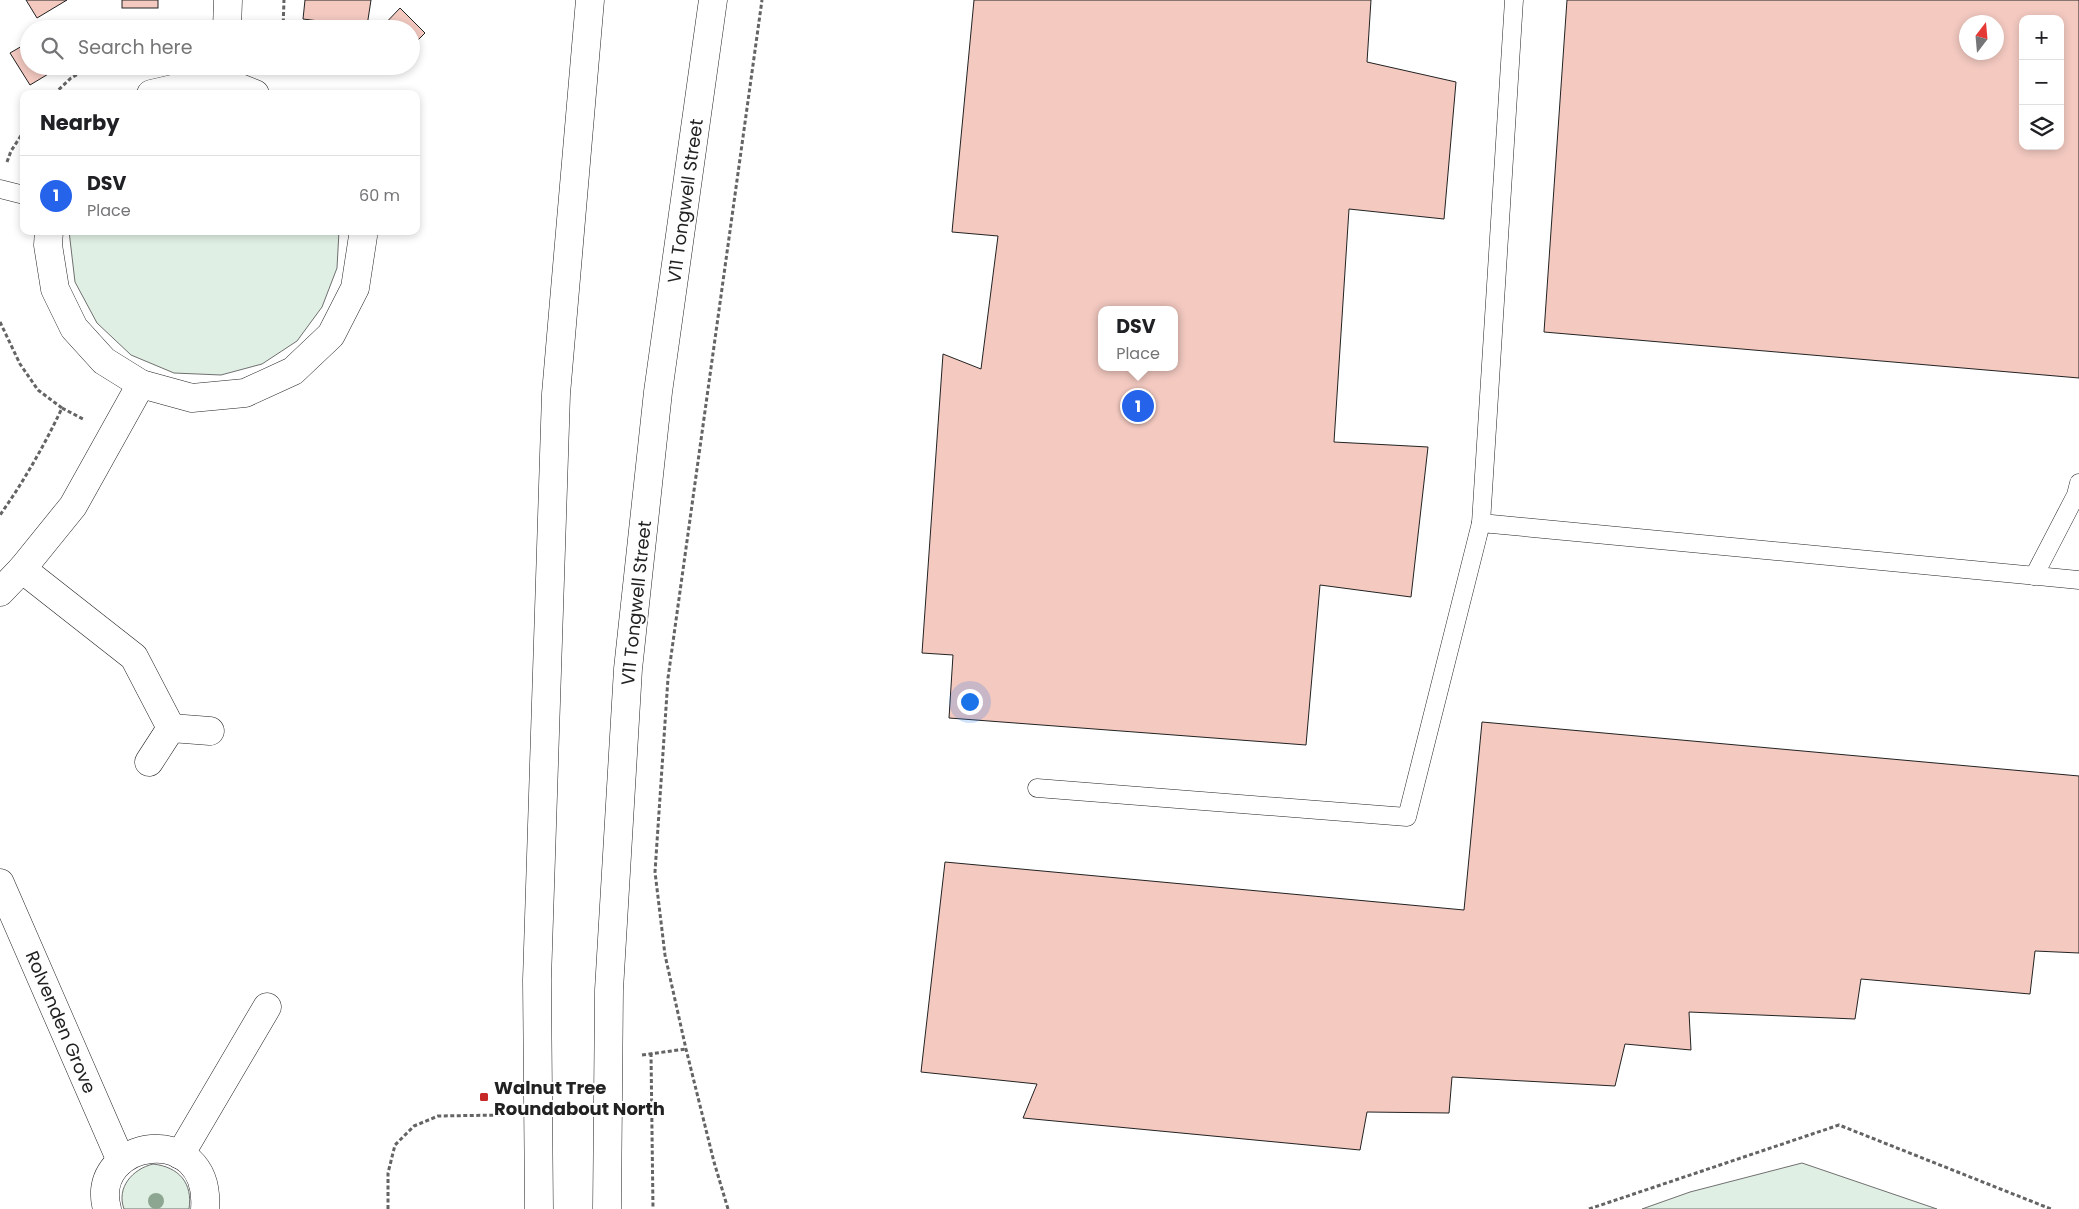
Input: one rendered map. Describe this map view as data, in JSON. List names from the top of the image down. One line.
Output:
{"streets":{"main road":["V11 Tongwell Street","Rolvenden Grove"]},"places":{"transit":["Walnut Tree Roundabout North"]},"north":"top","page":{"map_buttons":["+","−"],"search":"Search here","heading":"Nearby","list":[{"mark":"1","name":"DSV","note":"Place","value":"60 m"}],"popup":["DSV","Place"],"pins":"1"}}
